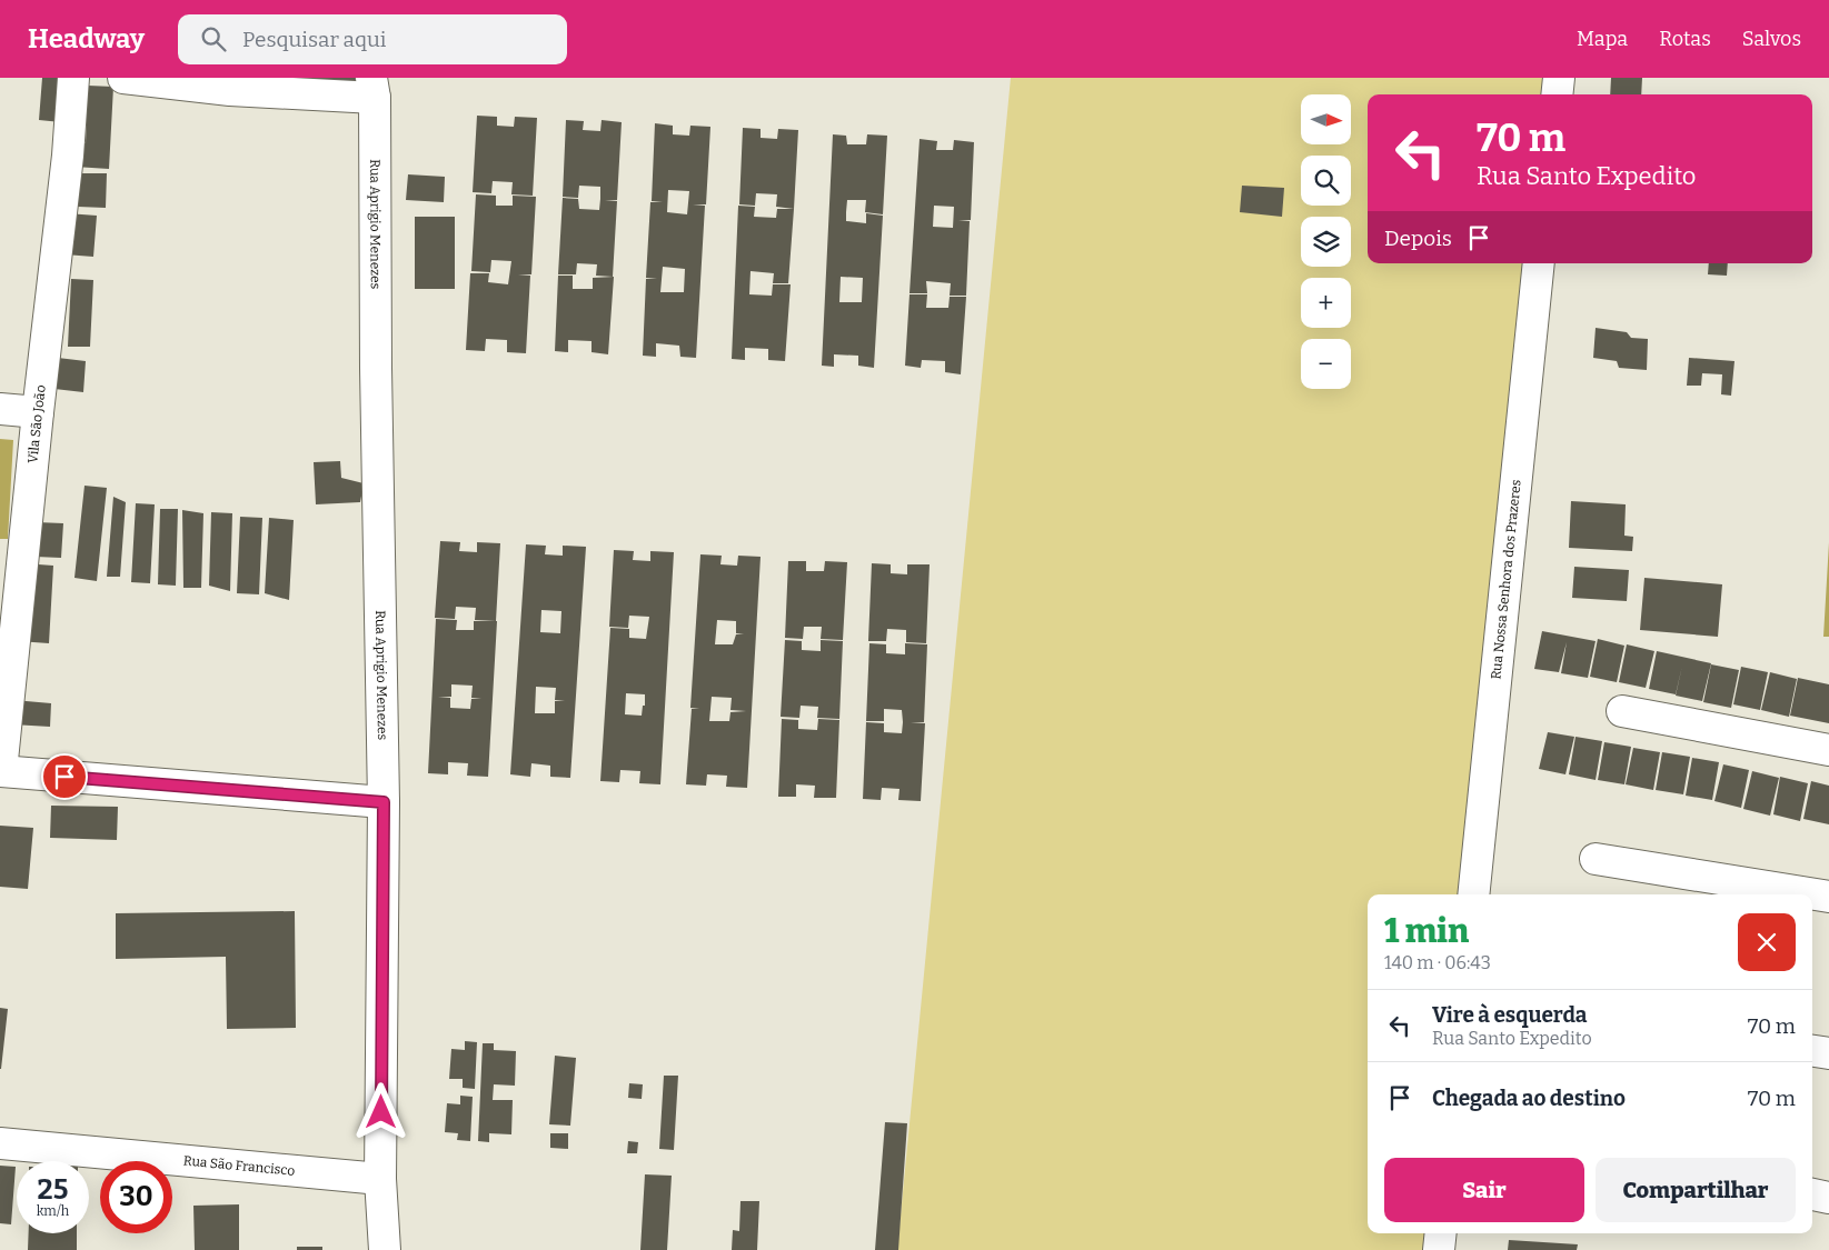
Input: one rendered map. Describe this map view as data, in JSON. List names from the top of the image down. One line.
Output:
{"streets":{"street":["Rua Aprigio Menezes","Vila São João","Rua Nossa Senhora dos Prazeres","Rua São Francisco"]},"crossings":[["Rua Aprigio Menezes","Rua São Francisco"]],"north":"right","page":{"header":"Headway","search":"Pesquisar aqui","nav":["Mapa","Rotas","Salvos"],"map_buttons":["+","−"],"turn":["70 m","Rua Santo Expedito"],"then":"Depois","heading":["1 min","140 m · 06:43"],"list":[{"name":"Vire à esquerda","note":"Rua Santo Expedito","value":"70 m"},{"name":"Chegada ao destino","value":"70 m"}],"buttons":["Sair","Compartilhar"],"speed":"25 km/h","limit":"30"}}
